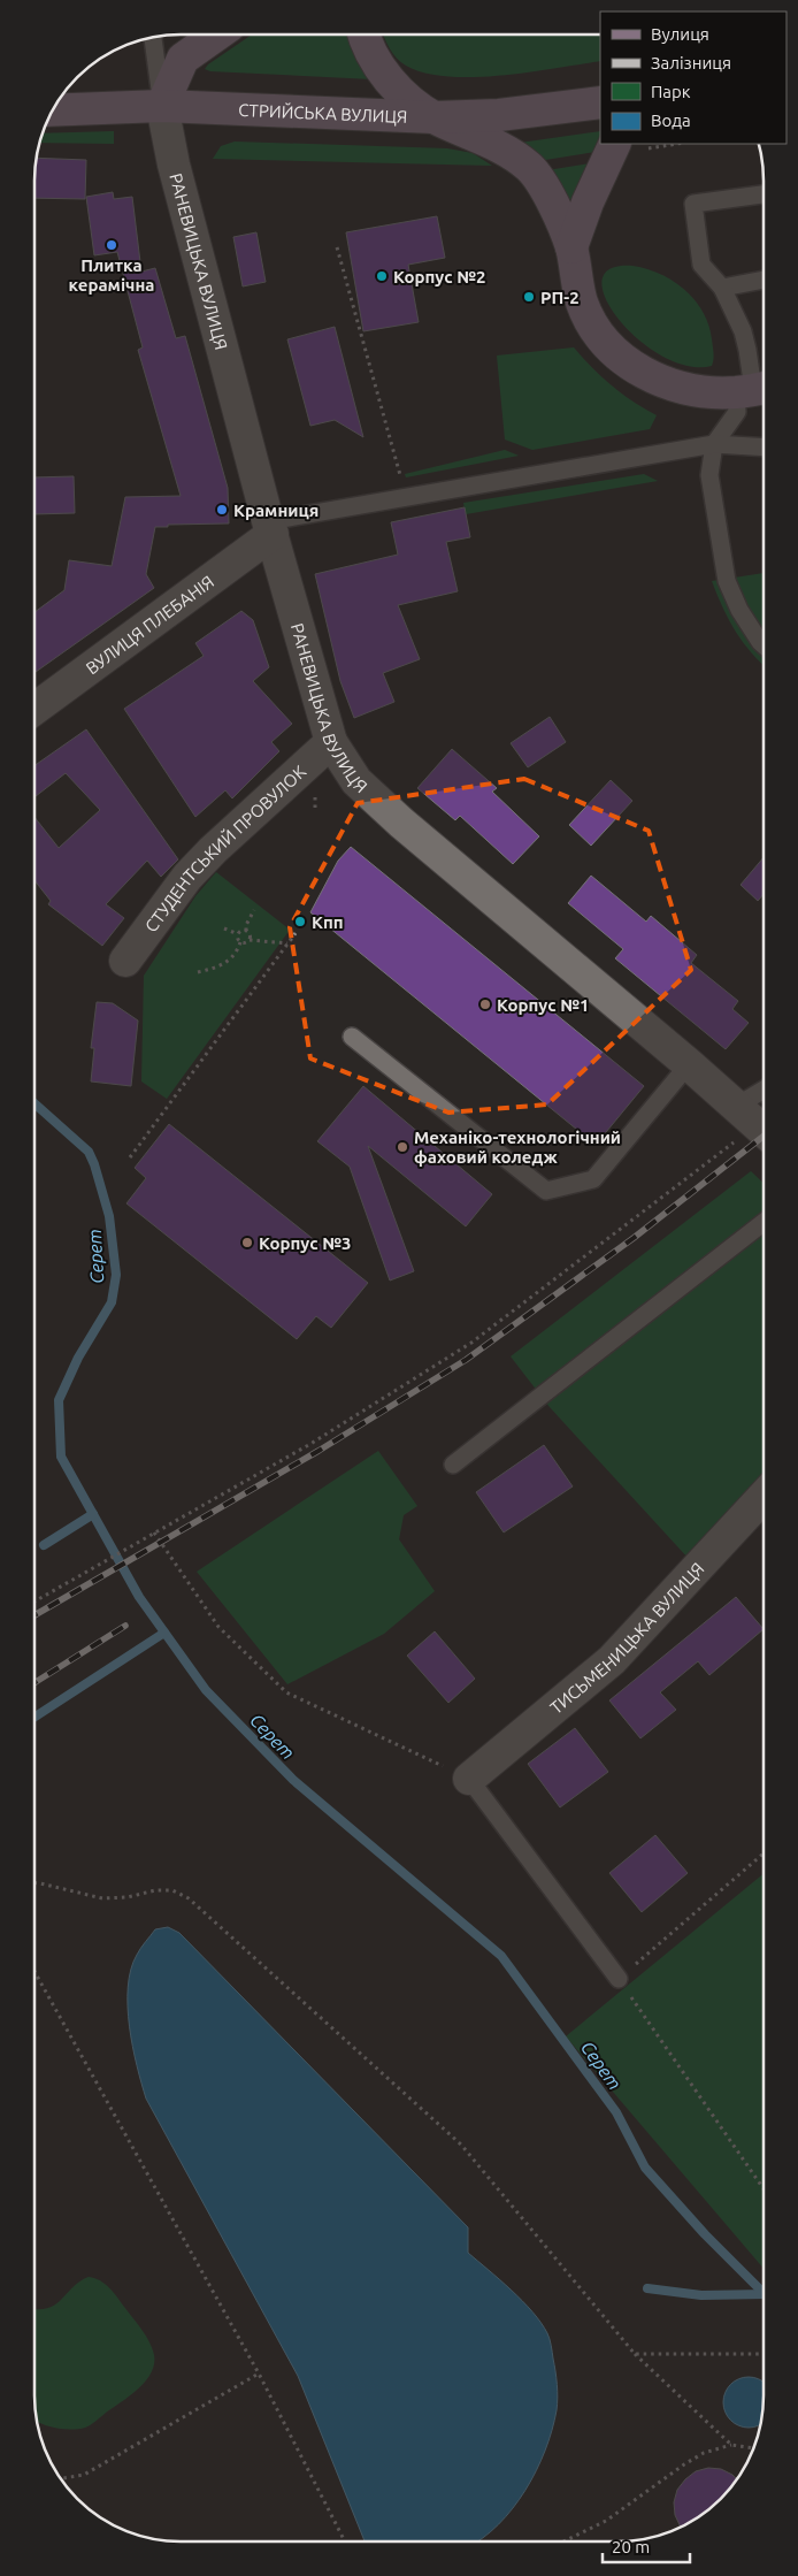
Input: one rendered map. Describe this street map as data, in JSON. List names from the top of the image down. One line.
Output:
{"streets":{"street":["СТРИЙСЬКА ВУЛИЦЯ","РАНЕВИЦЬКА ВУЛИЦЯ","ВУЛИЦЯ ПЛЕБАНІЯ","СТУДЕНТСЬКИЙ ПРОВУЛОК","ТИСЬМЕНИЦЬКА ВУЛИЦЯ"]},"crossings":[["СТРИЙСЬКА ВУЛИЦЯ","РАНЕВИЦЬКА ВУЛИЦЯ"],["РАНЕВИЦЬКА ВУЛИЦЯ","ВУЛИЦЯ ПЛЕБАНІЯ"],["РАНЕВИЦЬКА ВУЛИЦЯ","СТУДЕНТСЬКИЙ ПРОВУЛОК"]],"water":["Серет"],"places":["Плитка керамічна","Корпус №2","РП-2","Крамниця","Кпп","Корпус №1","Механіко-технологічний фаховий коледж","Корпус №3"],"legend":["Вулиця","Залізниця","Парк","Вода"],"scale_bar":"20 m"}
